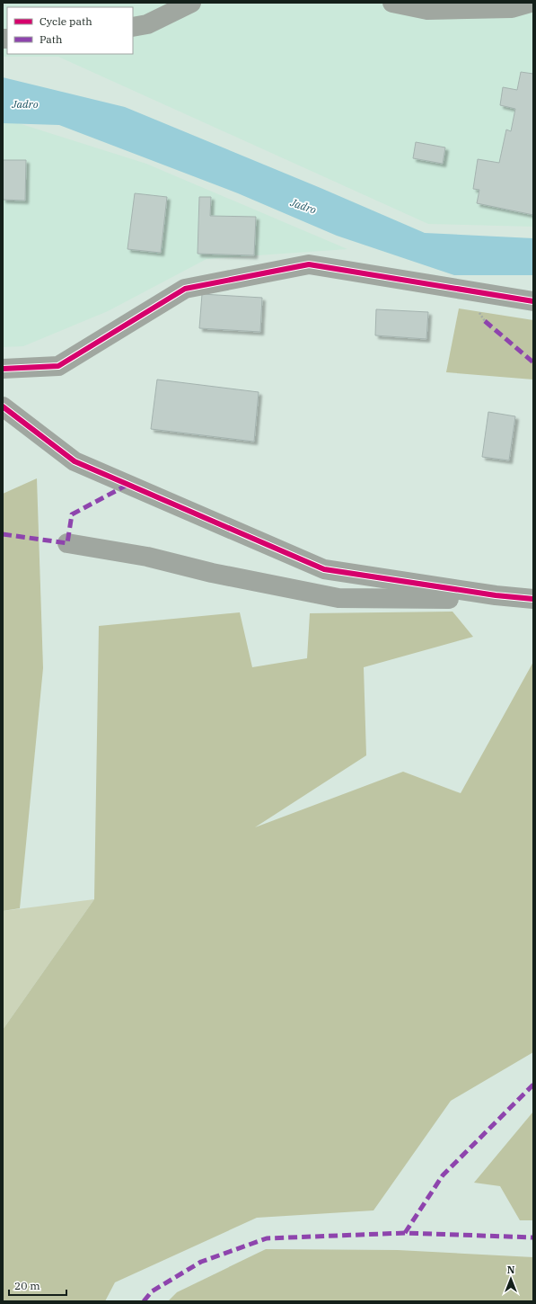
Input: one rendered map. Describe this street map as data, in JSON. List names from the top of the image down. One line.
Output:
{"water":["Jadro"],"legend":["Cycle path","Path"],"scale_bar":"20 m","north":"top"}
